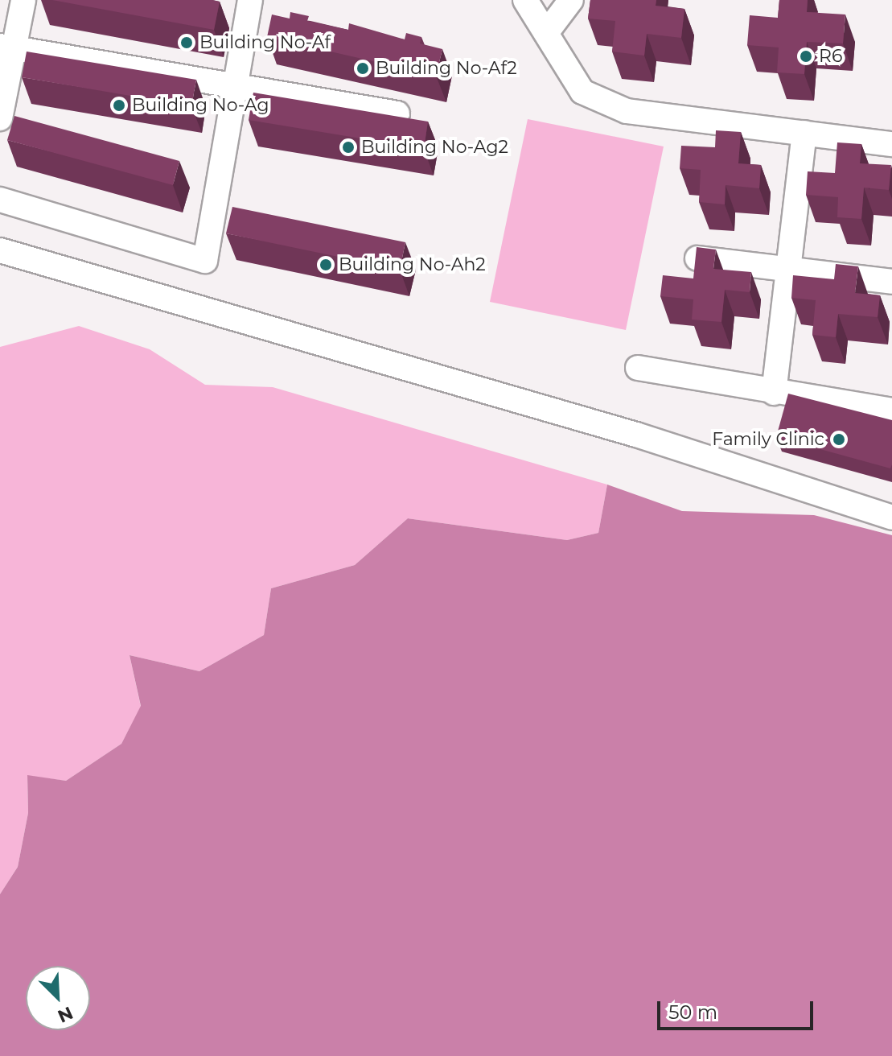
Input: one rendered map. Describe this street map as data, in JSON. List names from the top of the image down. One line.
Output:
{"places":["Building No-Af","R6","Building No-Af2","Building No-Ag","Building No-Ag2","Building No-Ah2","Family Clinic"],"scale_bar":"50 m","north":"bottom right"}
